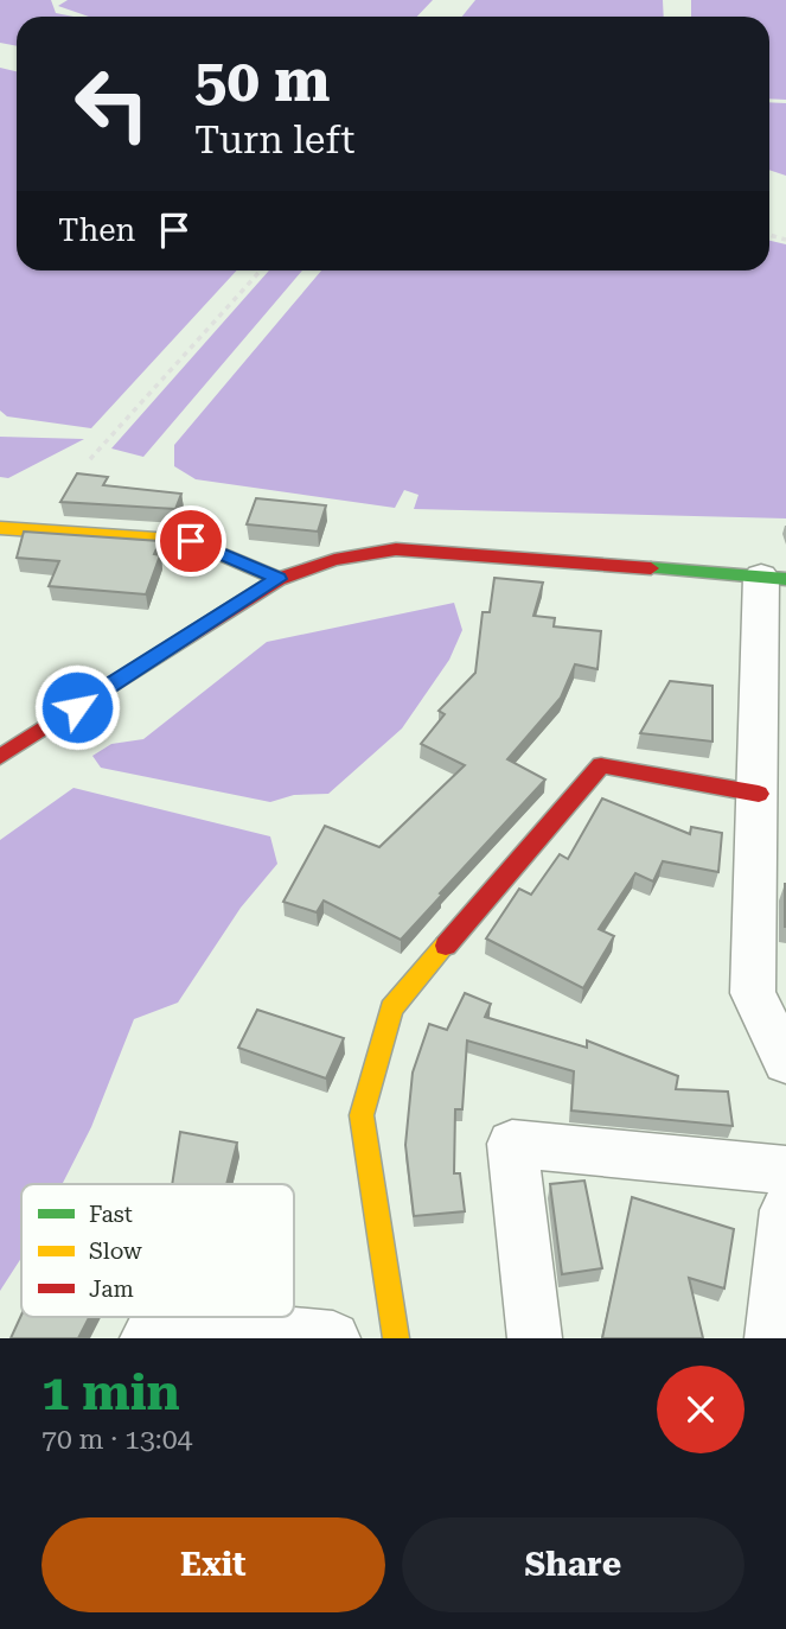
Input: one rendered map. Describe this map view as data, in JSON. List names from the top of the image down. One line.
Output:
{"legend":["Fast","Slow","Jam"],"page":{"turn":["50 m","Turn left"],"then":"Then","heading":["1 min","70 m · 13:04"],"buttons":["Exit","Share"]}}
